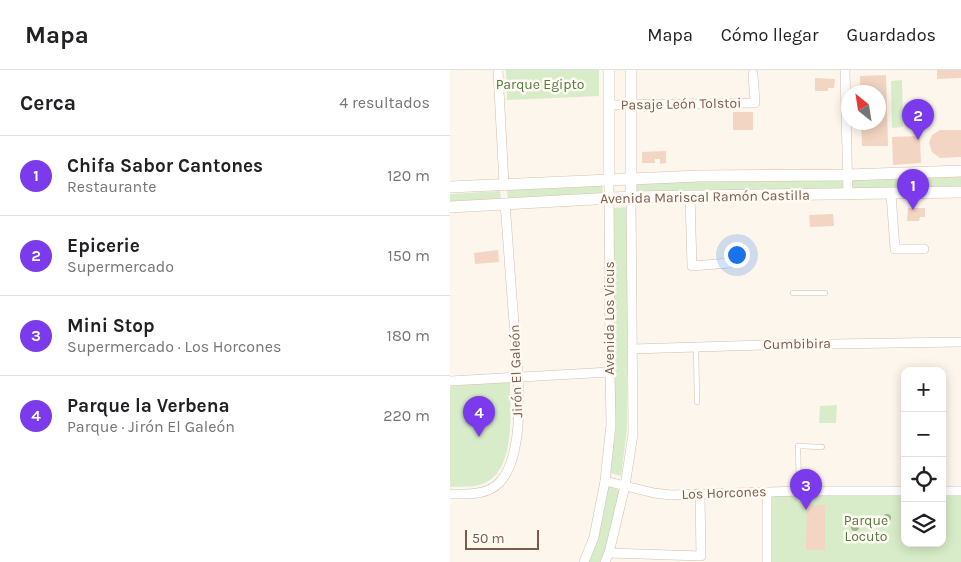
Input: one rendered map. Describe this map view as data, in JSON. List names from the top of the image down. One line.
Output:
{"streets":{"main road":["Avenida Mariscal Ramón Castilla","Avenida Los Vicus"],"street":["Pasaje León Tolstoi","Cumbibira","Jirón El Galeón","Los Horcones"]},"crossings":[["Pasaje León Tolstoi","Avenida Los Vicus"],["Avenida Mariscal Ramón Castilla","Avenida Los Vicus"],["Avenida Mariscal Ramón Castilla","Jirón El Galeón"],["Avenida Los Vicus","Cumbibira"],["Avenida Los Vicus","Los Horcones"]],"parks":["Parque Egipto","Parque Locuto"],"scale_bar":"50 m","north":"top left","page":{"header":"Mapa","nav":["Mapa","Cómo llegar","Guardados"],"heading":["Cerca","4 resultados"],"pins":["2","1","4","3"],"list":[{"mark":"1","name":"Chifa Sabor Cantones","note":"Restaurante","value":"120 m"},{"mark":"2","name":"Epicerie","note":"Supermercado","value":"150 m"},{"mark":"3","name":"Mini Stop","note":"Supermercado · Los Horcones","value":"180 m"},{"mark":"4","name":"Parque la Verbena","note":"Parque · Jirón El Galeón","value":"220 m"}],"map_buttons":["+","−"],"scale":"50 m"}}
